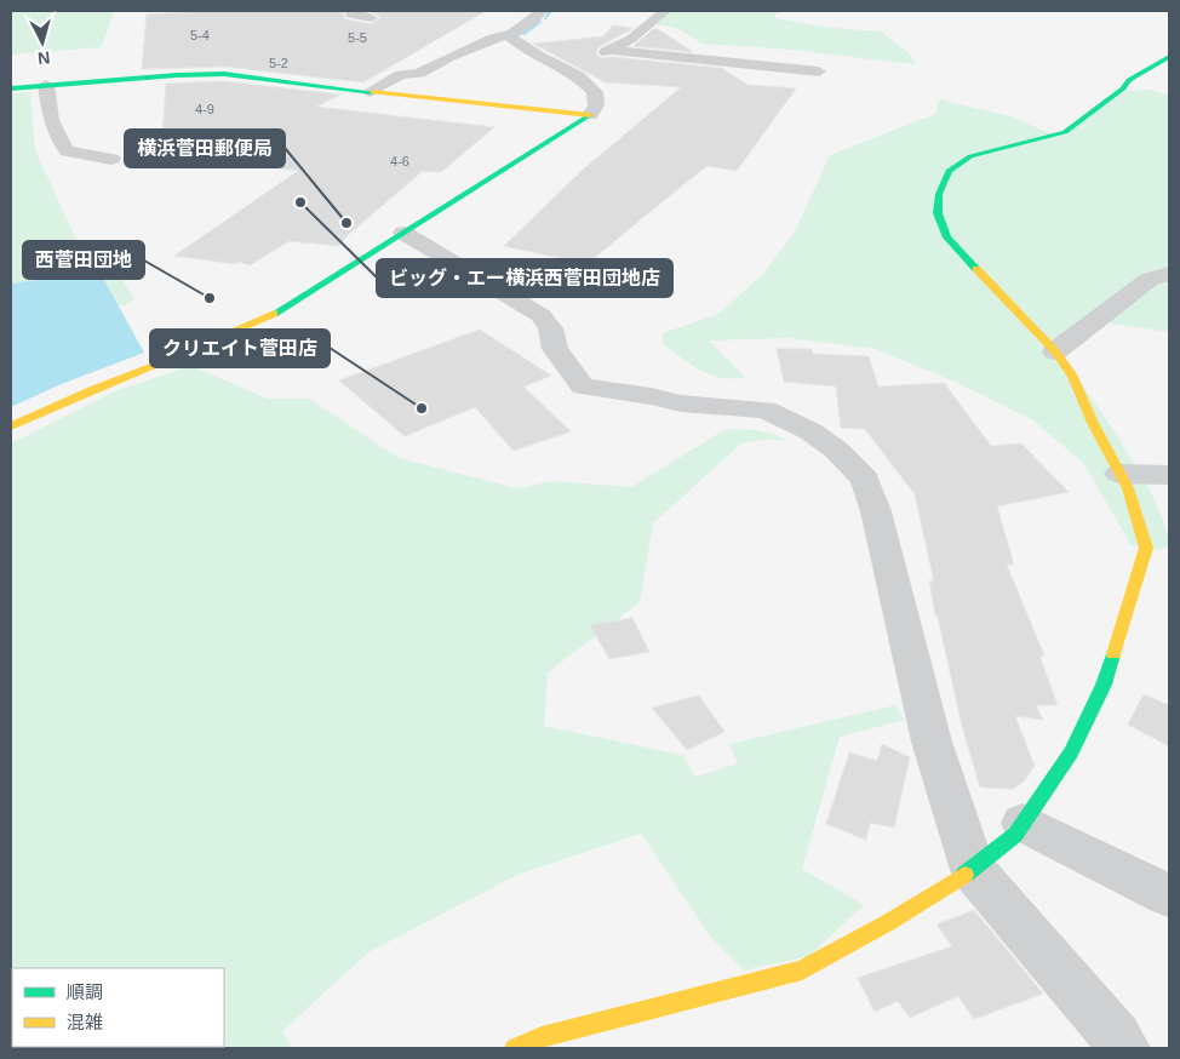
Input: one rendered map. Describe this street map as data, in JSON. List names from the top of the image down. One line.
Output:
{"places":["ビッグ・エー横浜西菅田団地店","横浜菅田郵便局","西菅田団地","クリエイト菅田店"],"house_numbers":["5-4","5-5","5-2","4-9","4-6"],"legend":["順調","混雑"],"north":"bottom"}
